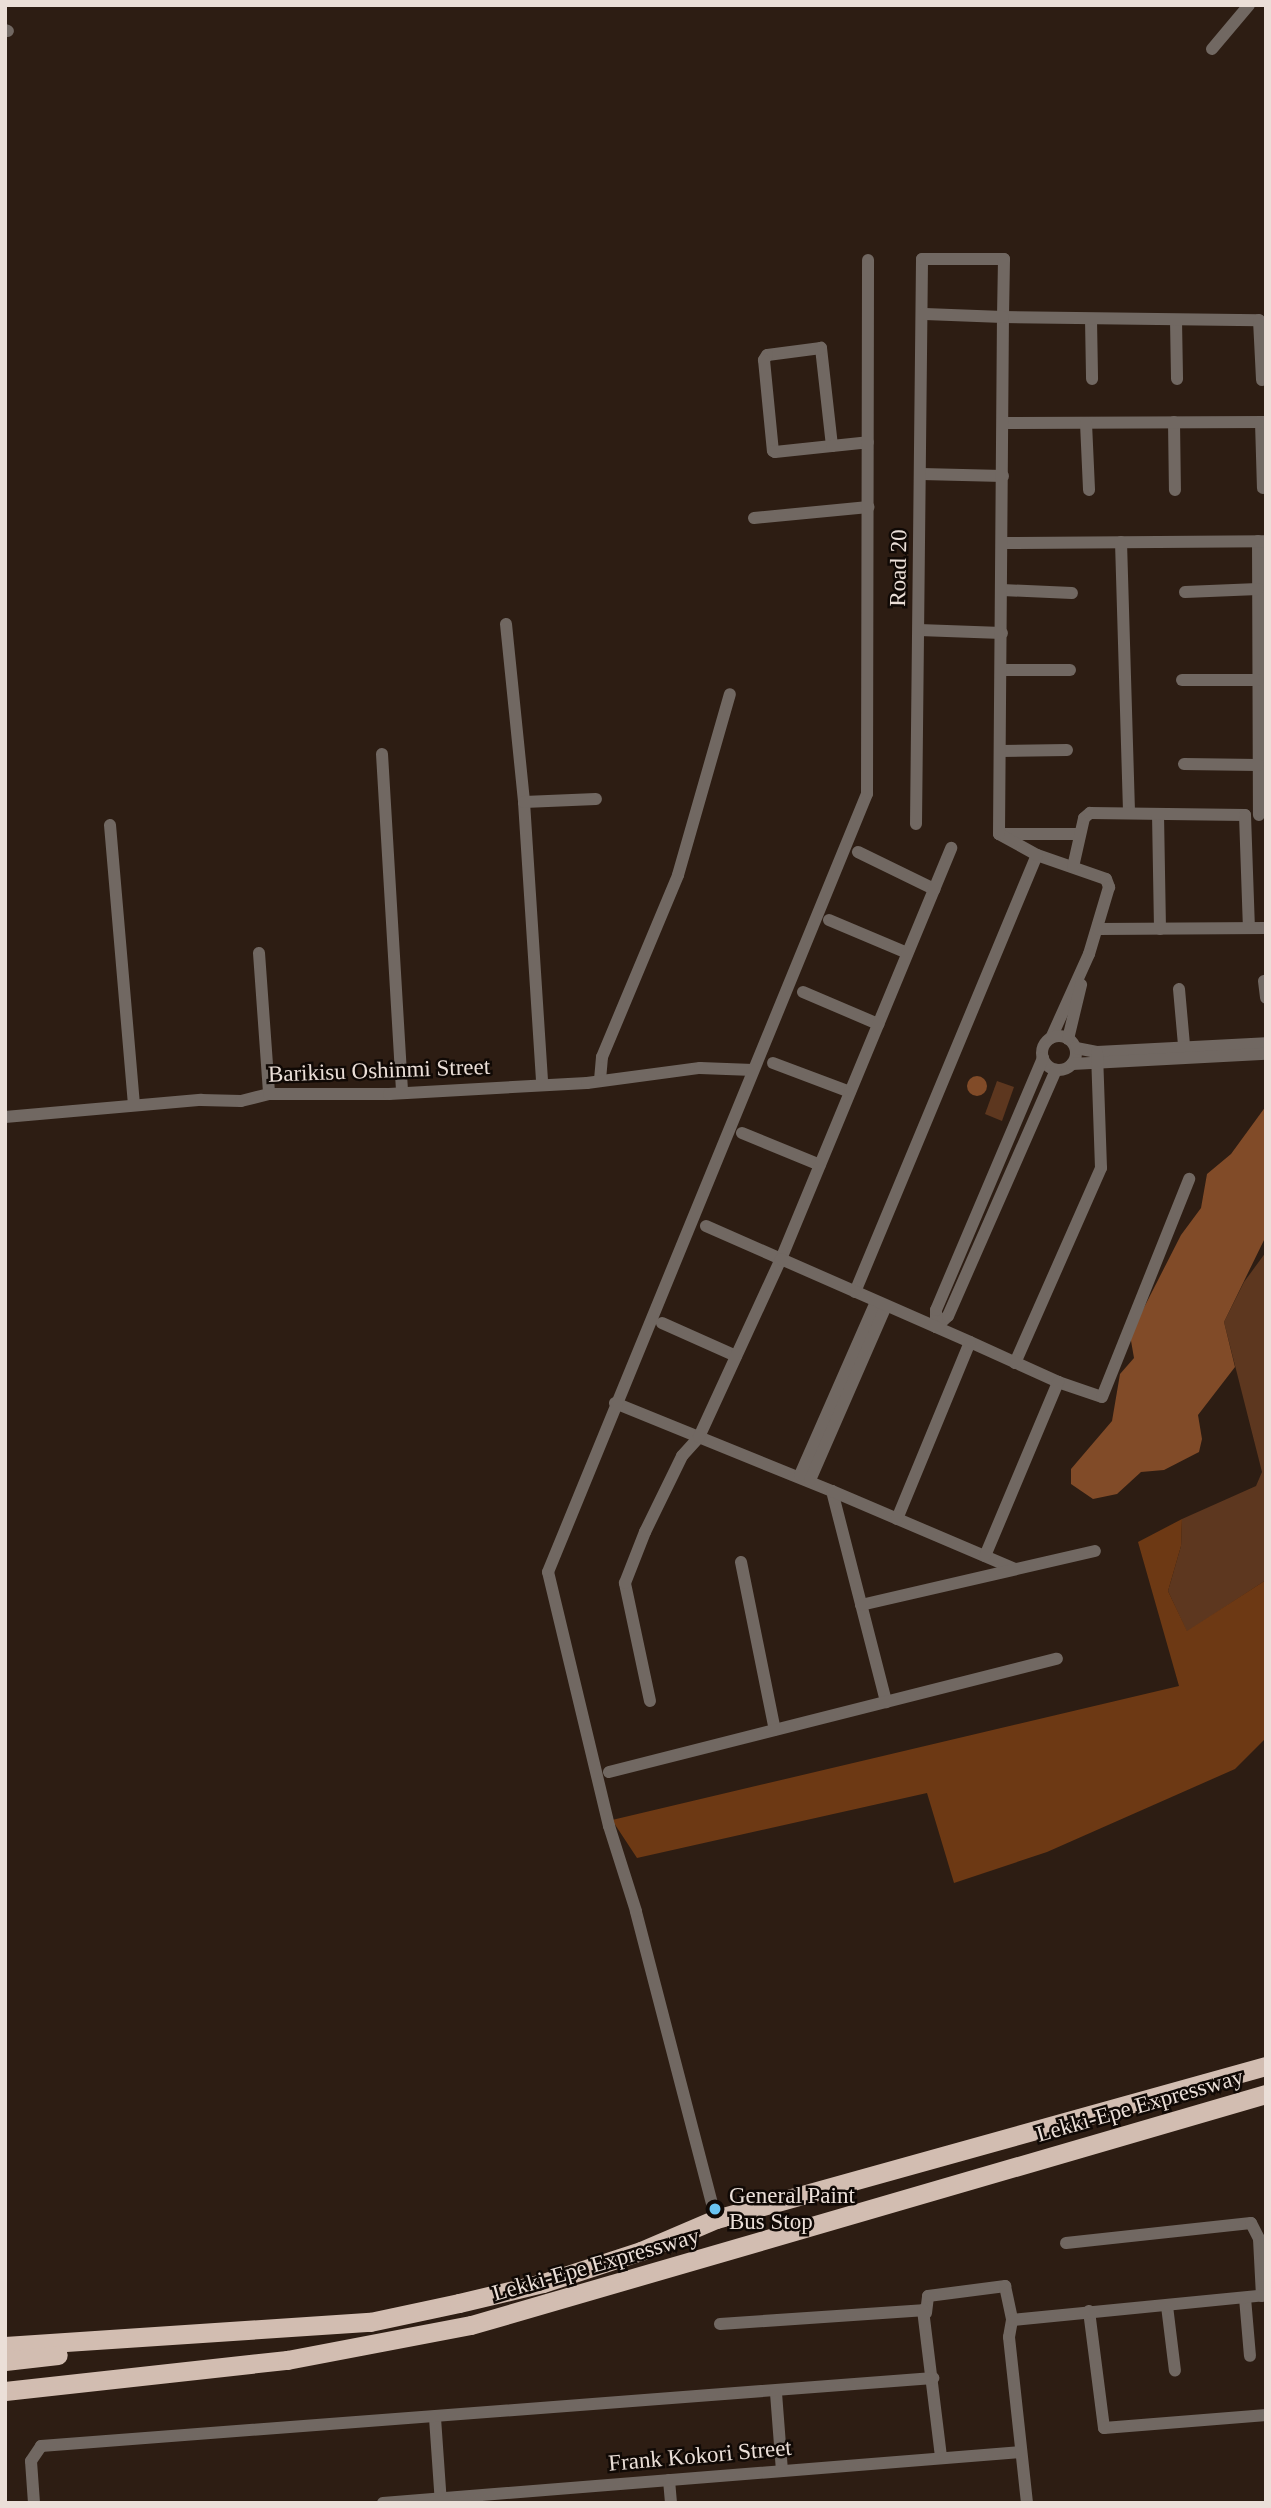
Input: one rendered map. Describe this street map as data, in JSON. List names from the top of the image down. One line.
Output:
{"streets":{"highway":["Lekki-Epe Expressway"],"street":["Road 20","Barikisu Oshinmi Street","Frank Kokori Street"]},"places":["General Paint Bus Stop"]}
